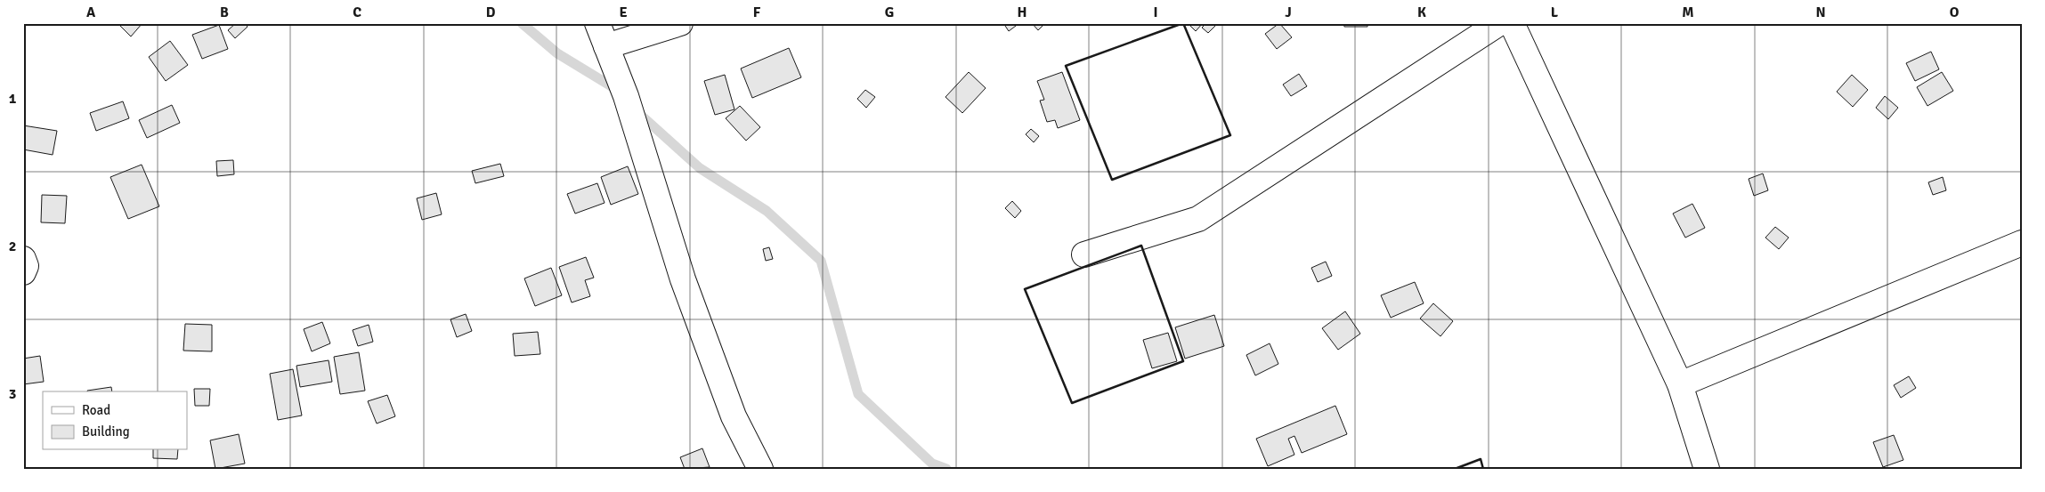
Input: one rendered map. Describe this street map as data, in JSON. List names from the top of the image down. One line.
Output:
{"legend":["Road","Building"],"grid":{"columns":["A","B","C","D","E","F","G","H","I","J","K","L","M","N","O"],"rows":["1","2","3"]}}
